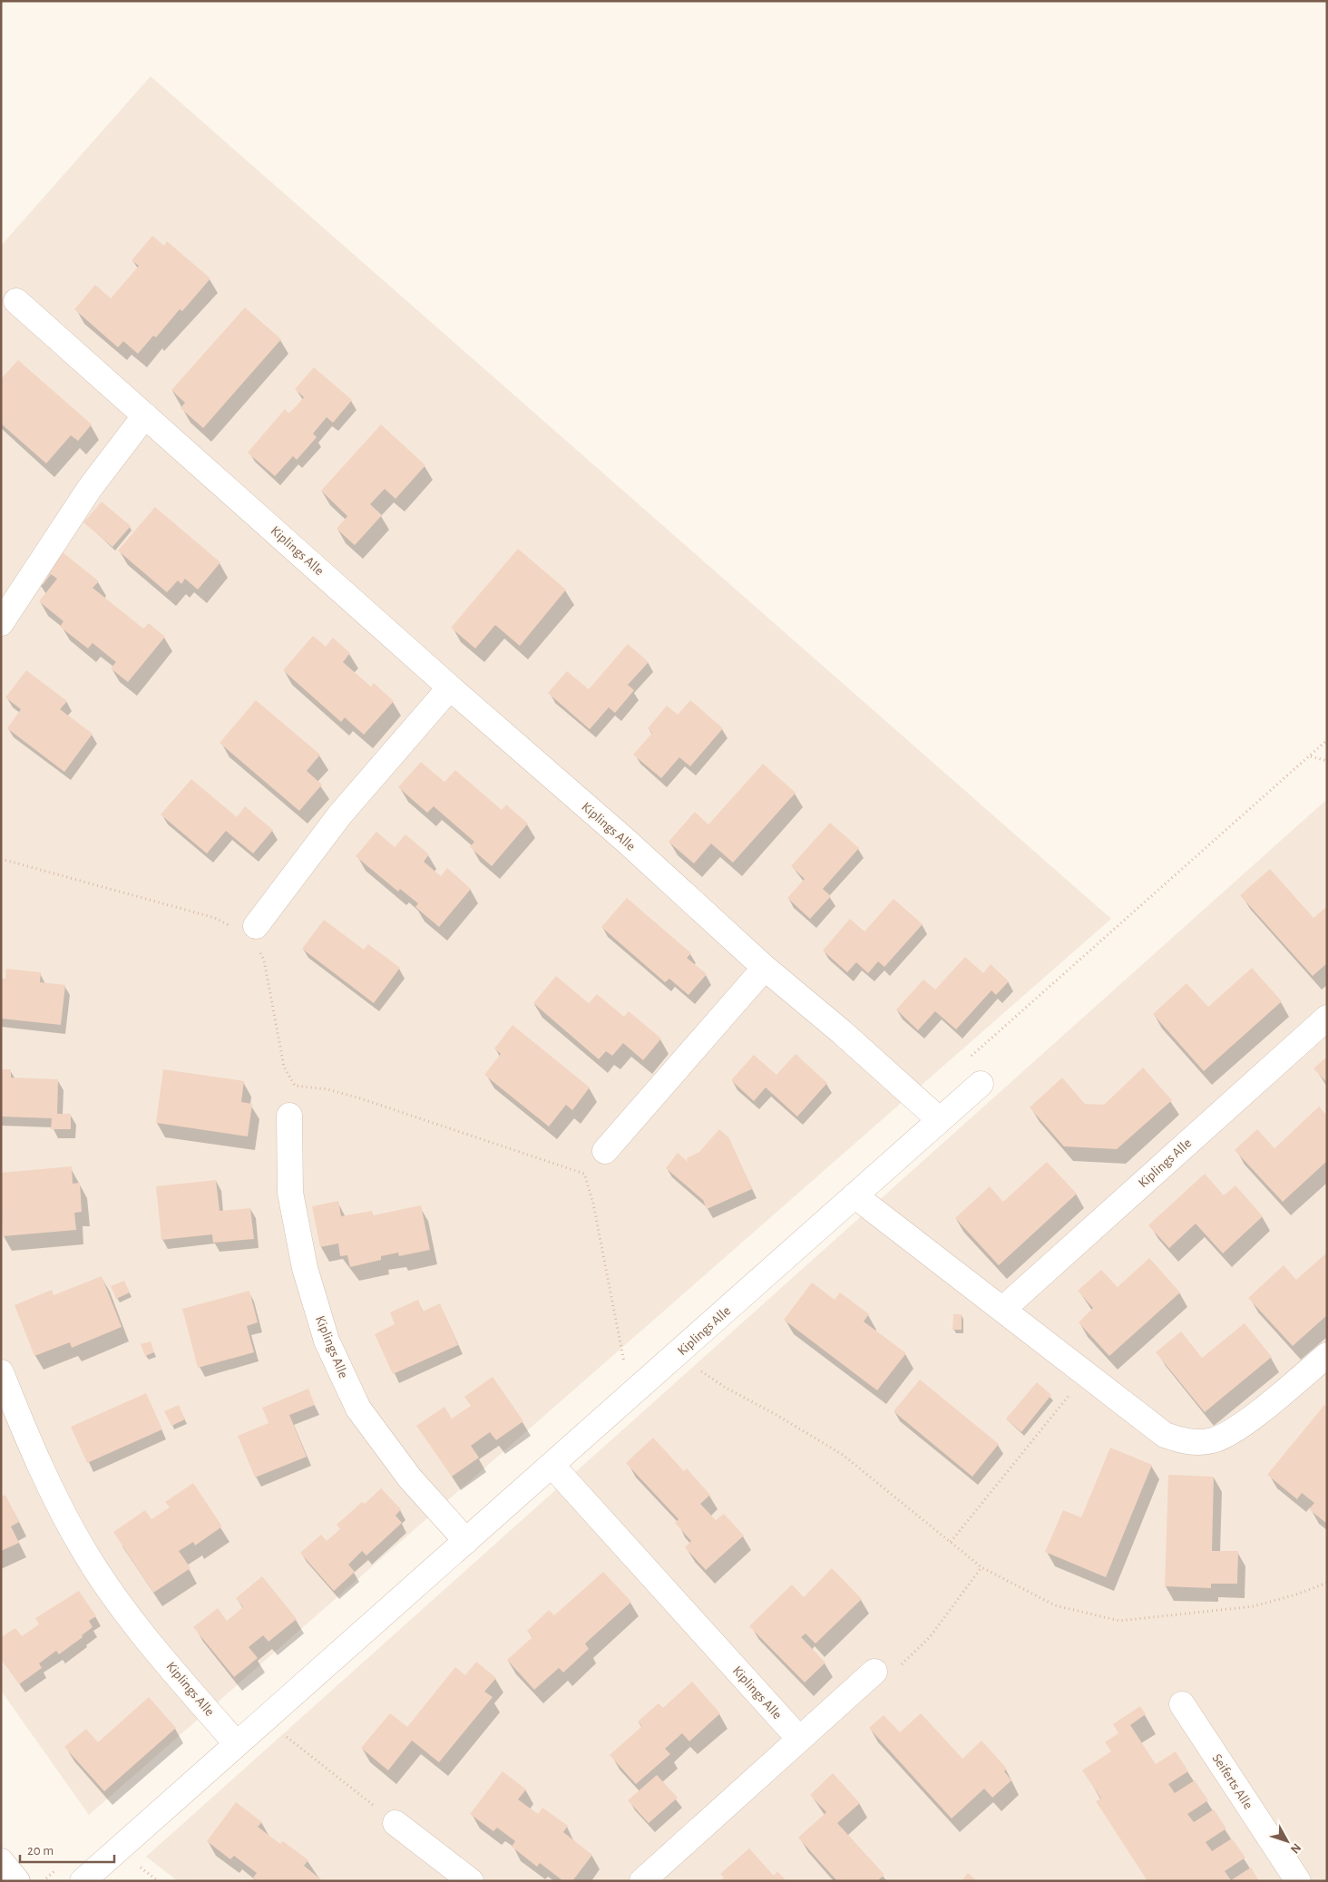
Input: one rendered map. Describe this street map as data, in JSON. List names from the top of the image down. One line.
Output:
{"streets":{"street":["Kiplings Alle","Seiferts Alle"]},"scale_bar":"20 m","north":"bottom right"}
